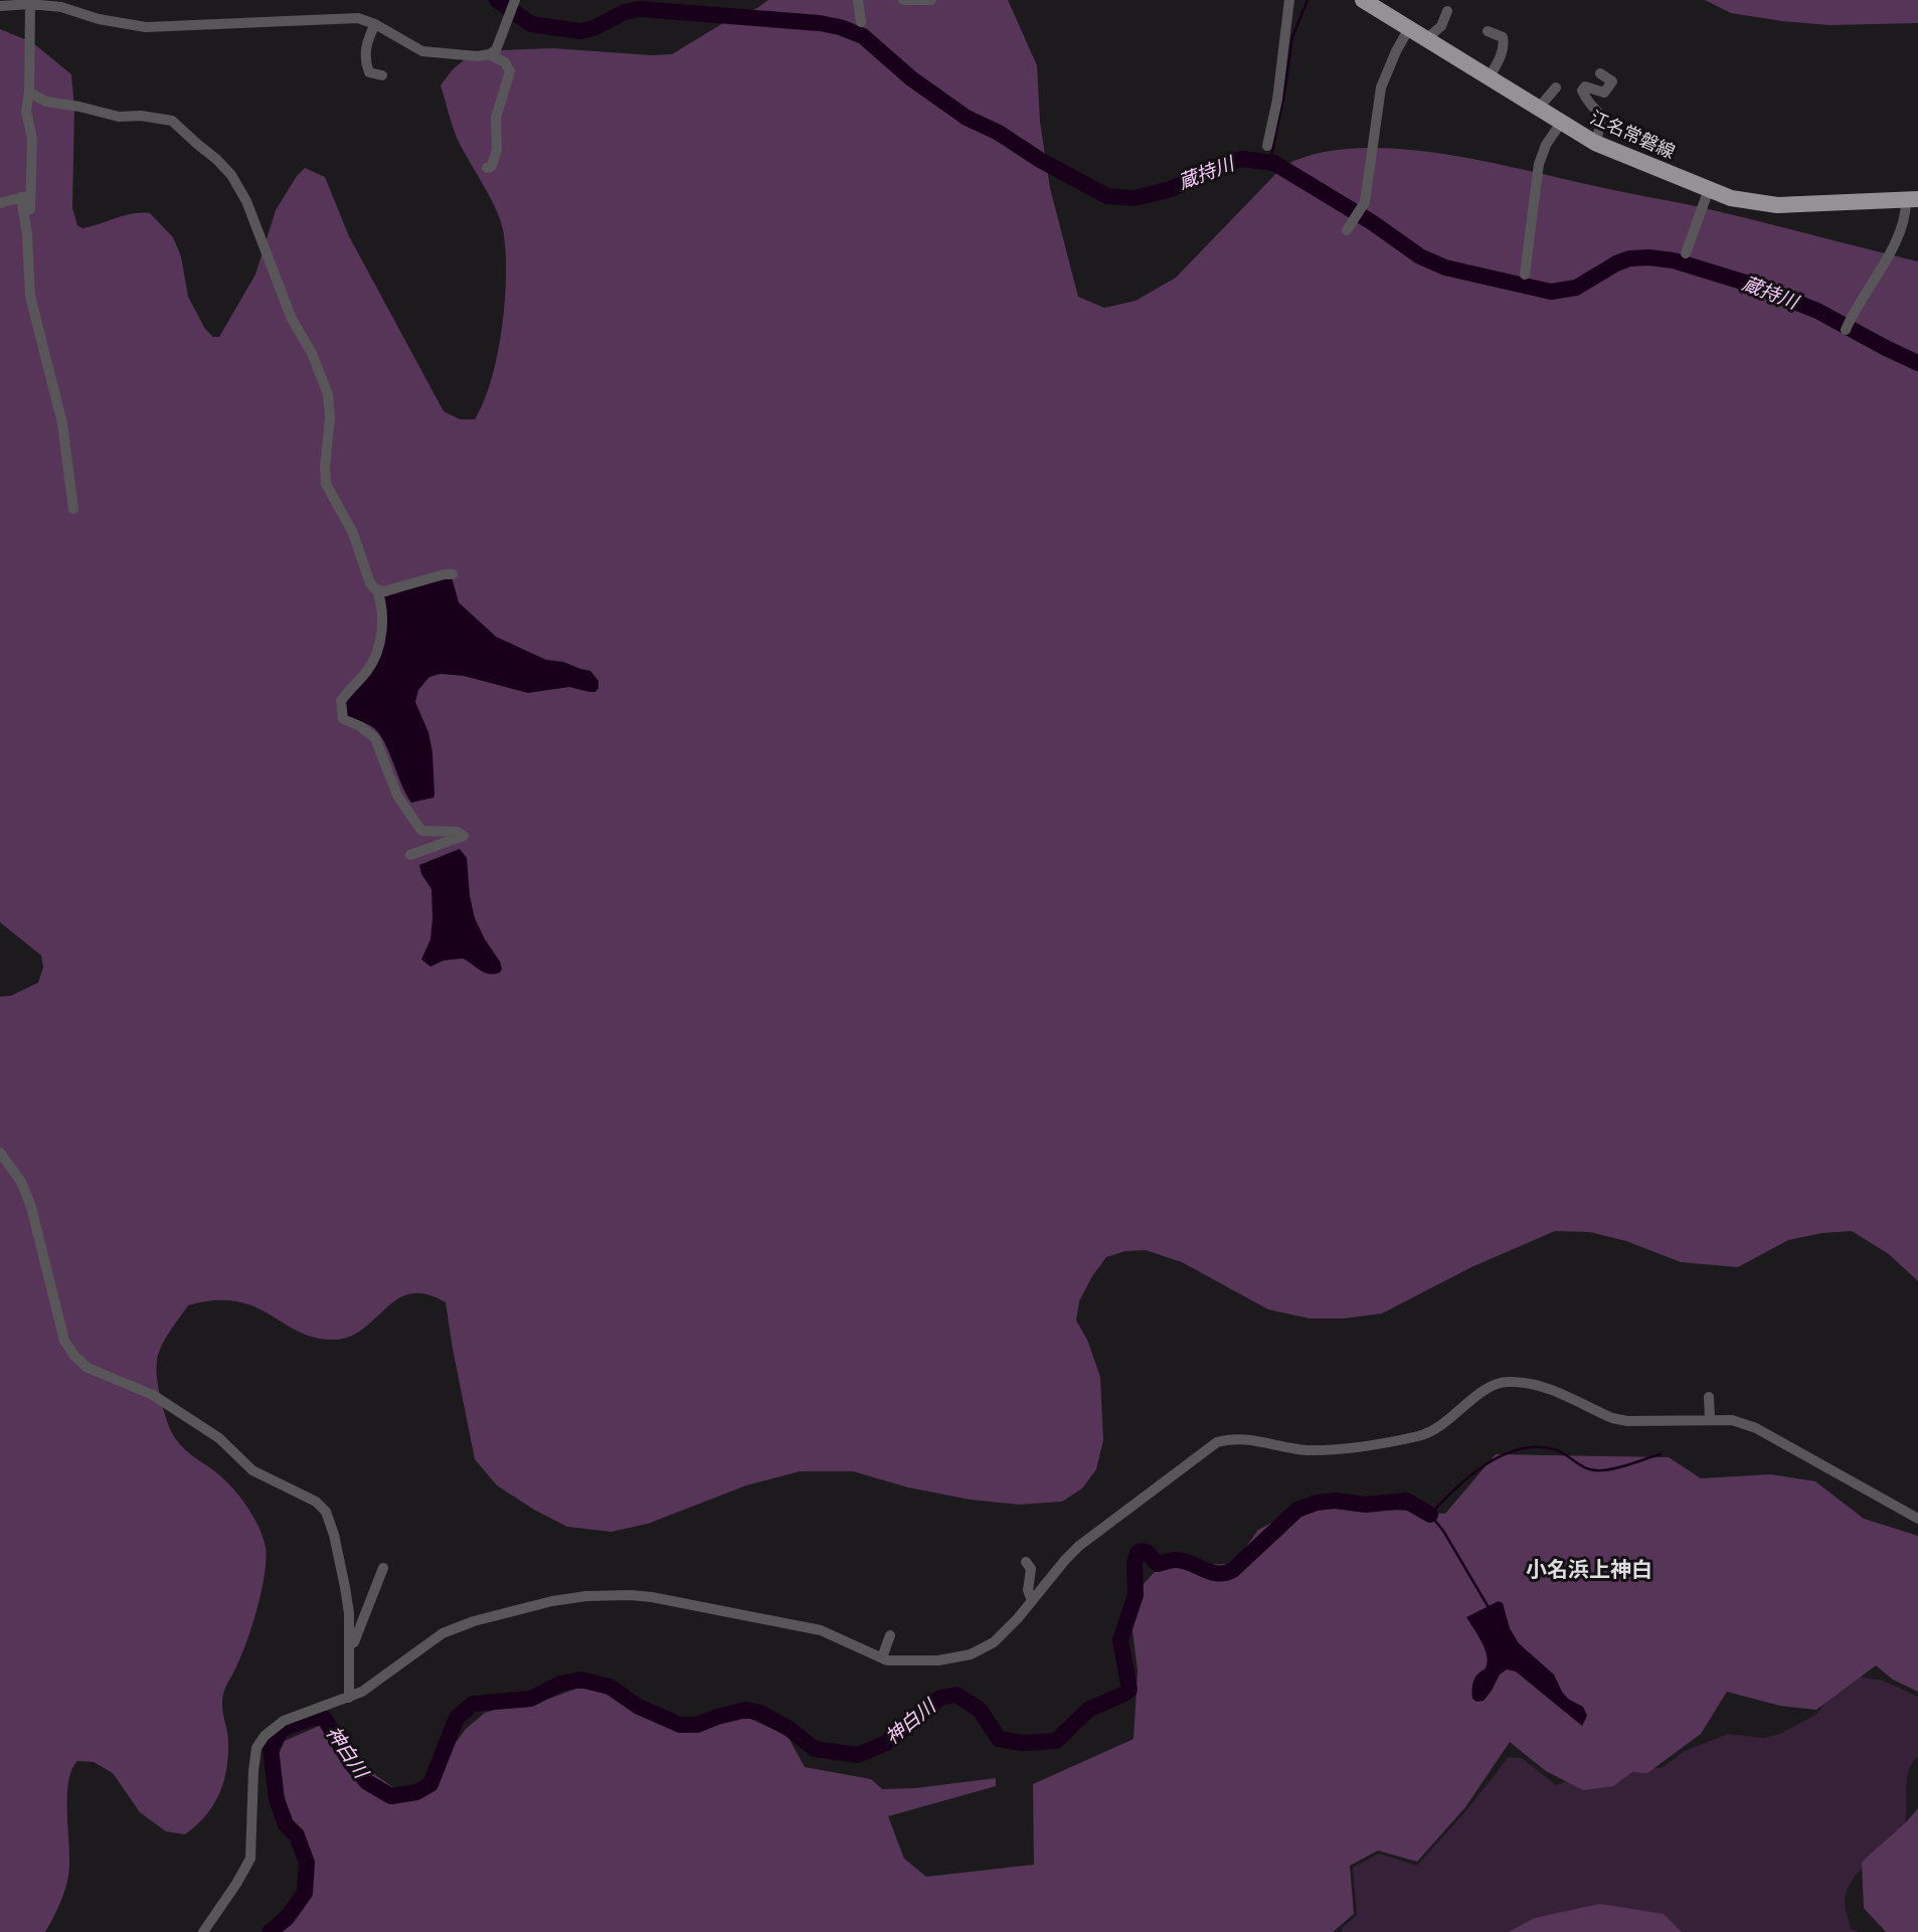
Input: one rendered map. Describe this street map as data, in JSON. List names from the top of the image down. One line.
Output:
{"streets":{"main road":["江名常磐線"]},"districts":["小名浜上神白"],"water":["蔵持川","神白川"]}
